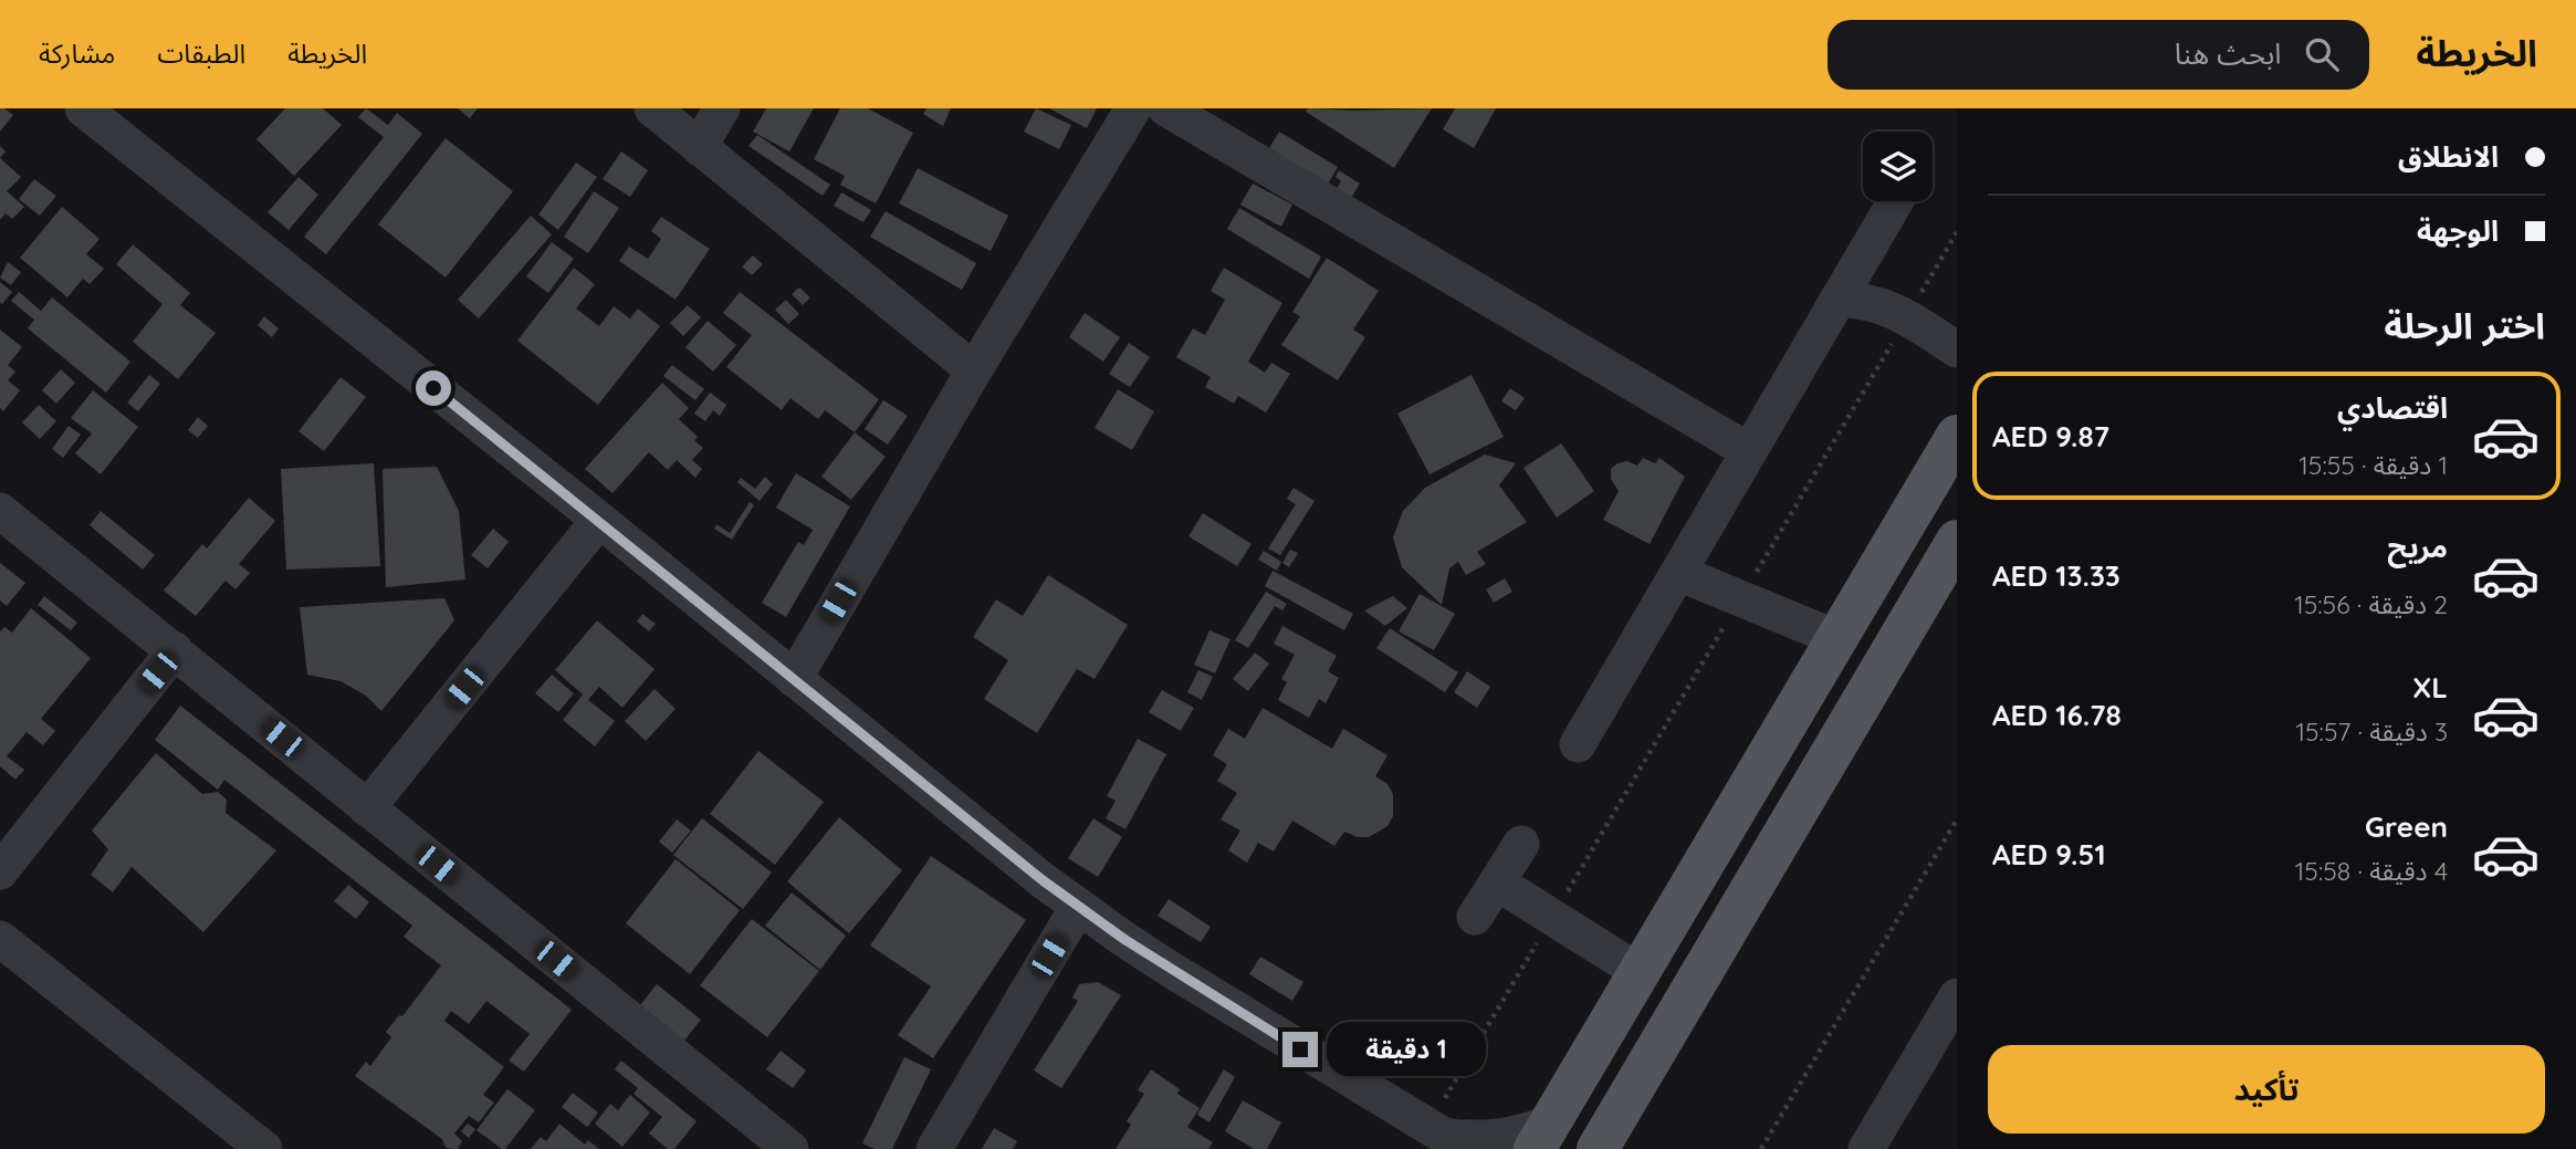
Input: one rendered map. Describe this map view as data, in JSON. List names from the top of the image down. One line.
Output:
{"page":{"header":"الخريطة","search":"ابحث هنا","nav":["الخريطة","الطبقات","مشاركة"],"banner":["الانطلاق","الوجهة"],"heading":"اختر الرحلة","list":[{"name":"اقتصادي","note":"1 دقيقة · 15:55","value":"AED 9.87"},{"name":"مريح","note":"2 دقيقة · 15:56","value":"AED 13.33"},{"name":"XL","note":"3 دقيقة · 15:57","value":"AED 16.78"},{"name":"Green","note":"4 دقيقة · 15:58","value":"AED 9.51"}],"bubble":"1 دقيقة","buttons":"تأكيد"}}
